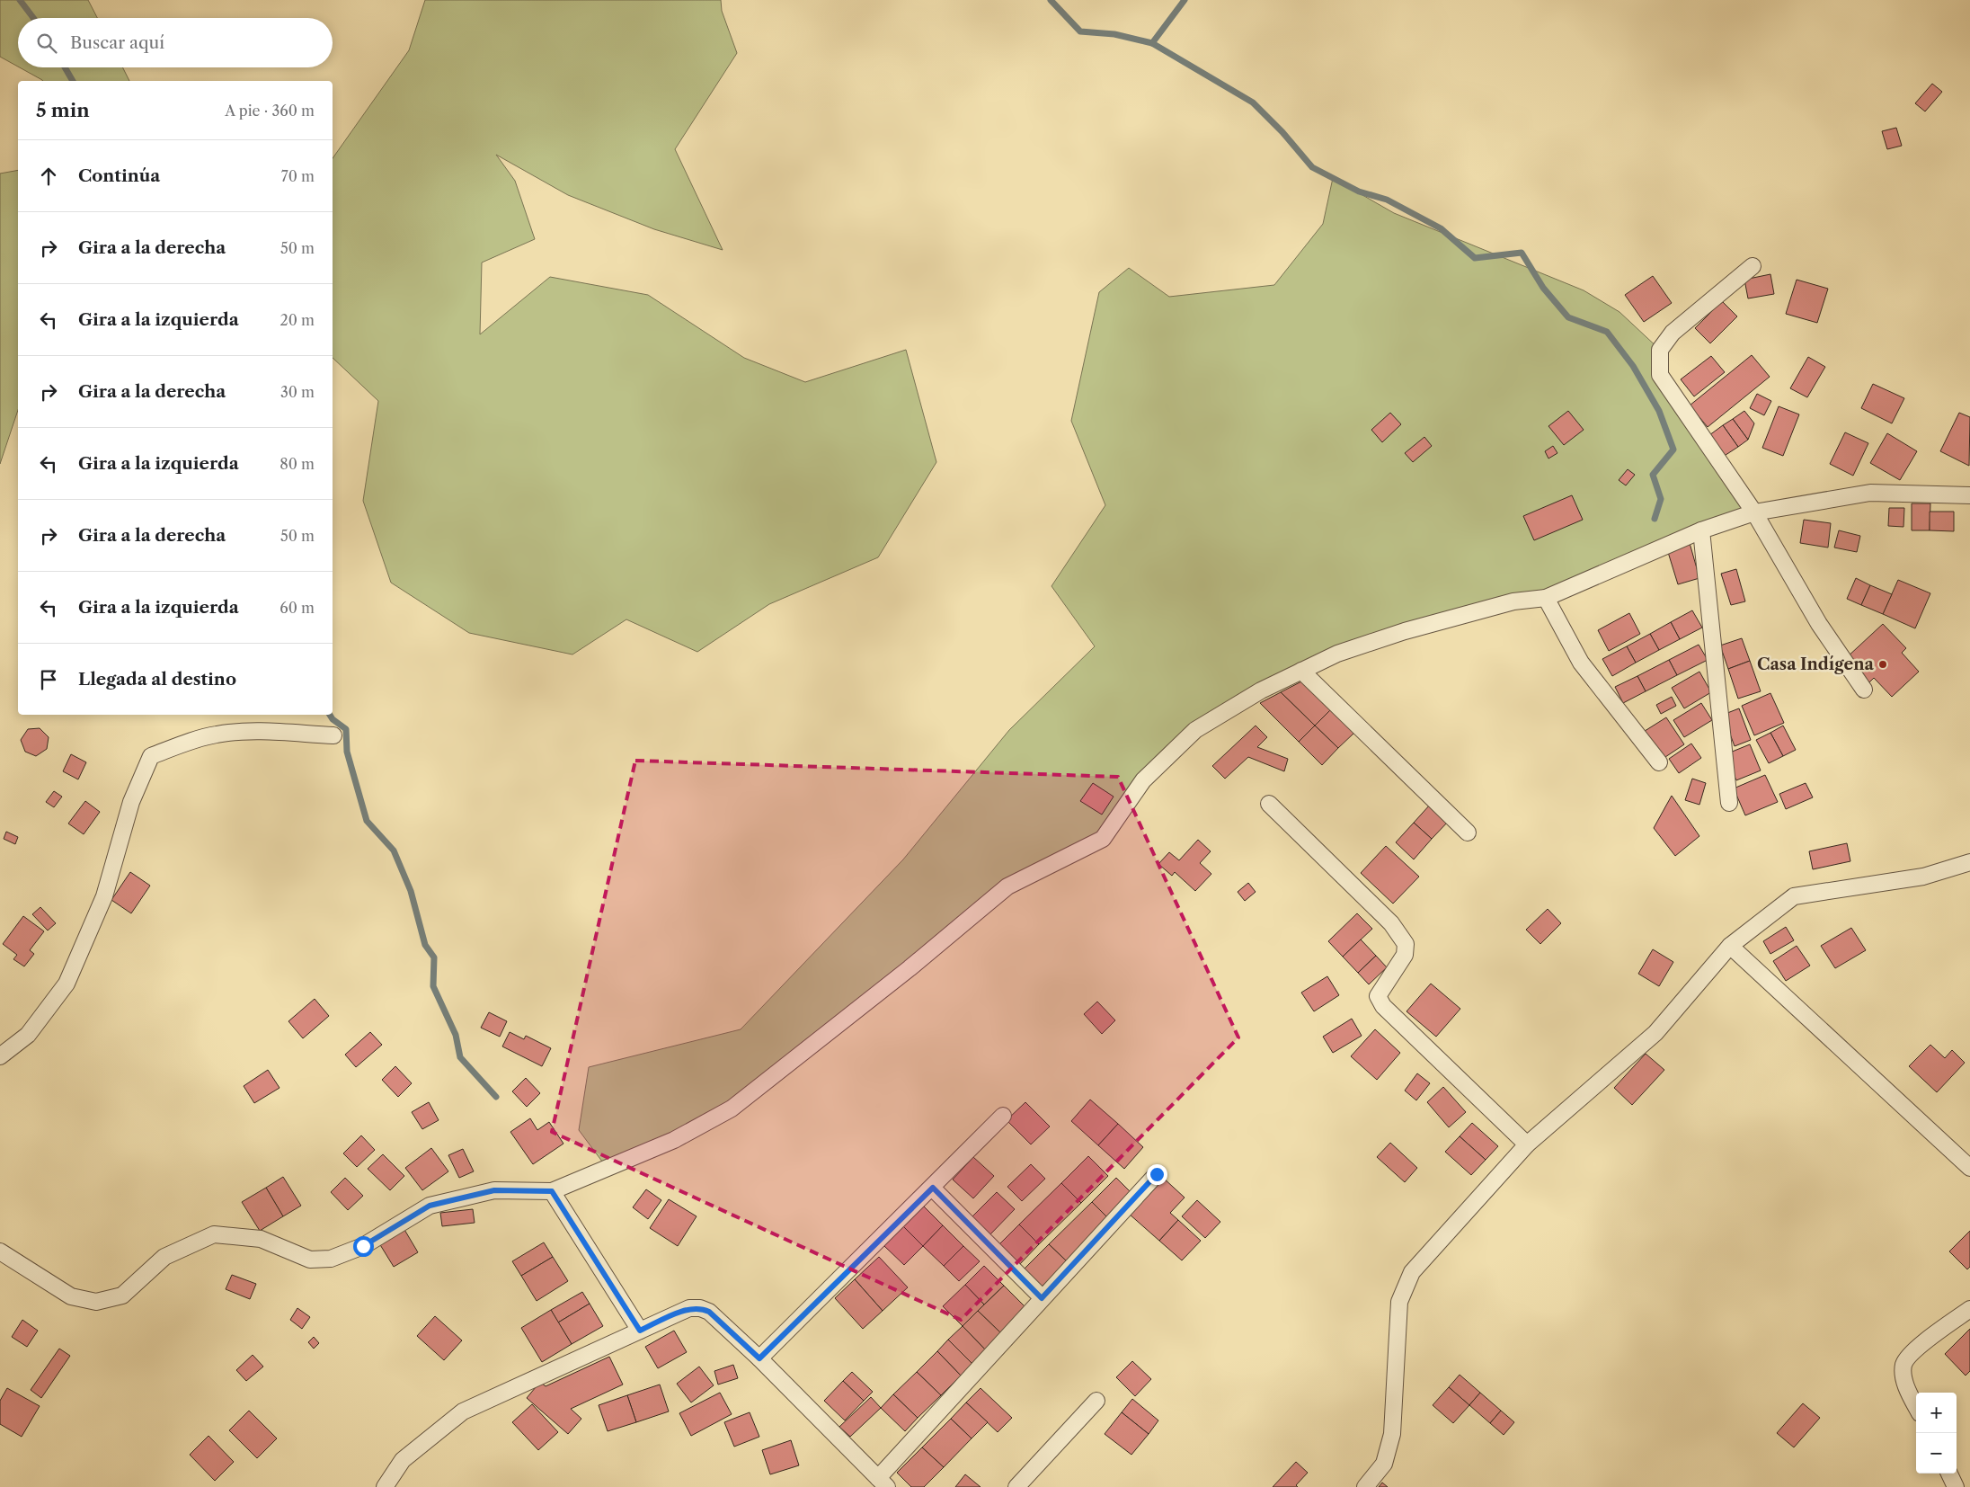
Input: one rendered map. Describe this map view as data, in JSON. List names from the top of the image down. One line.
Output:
{"places":["Casa Indígena"],"page":{"search":"Buscar aquí","heading":["5 min","A pie · 360 m"],"list":[["Continúa","70 m"],["Gira a la derecha","50 m"],["Gira a la izquierda","20 m"],["Gira a la derecha","30 m"],["Gira a la izquierda","80 m"],["Gira a la derecha","50 m"],["Gira a la izquierda","60 m"],"Llegada al destino"],"map_buttons":["+","−"]}}
